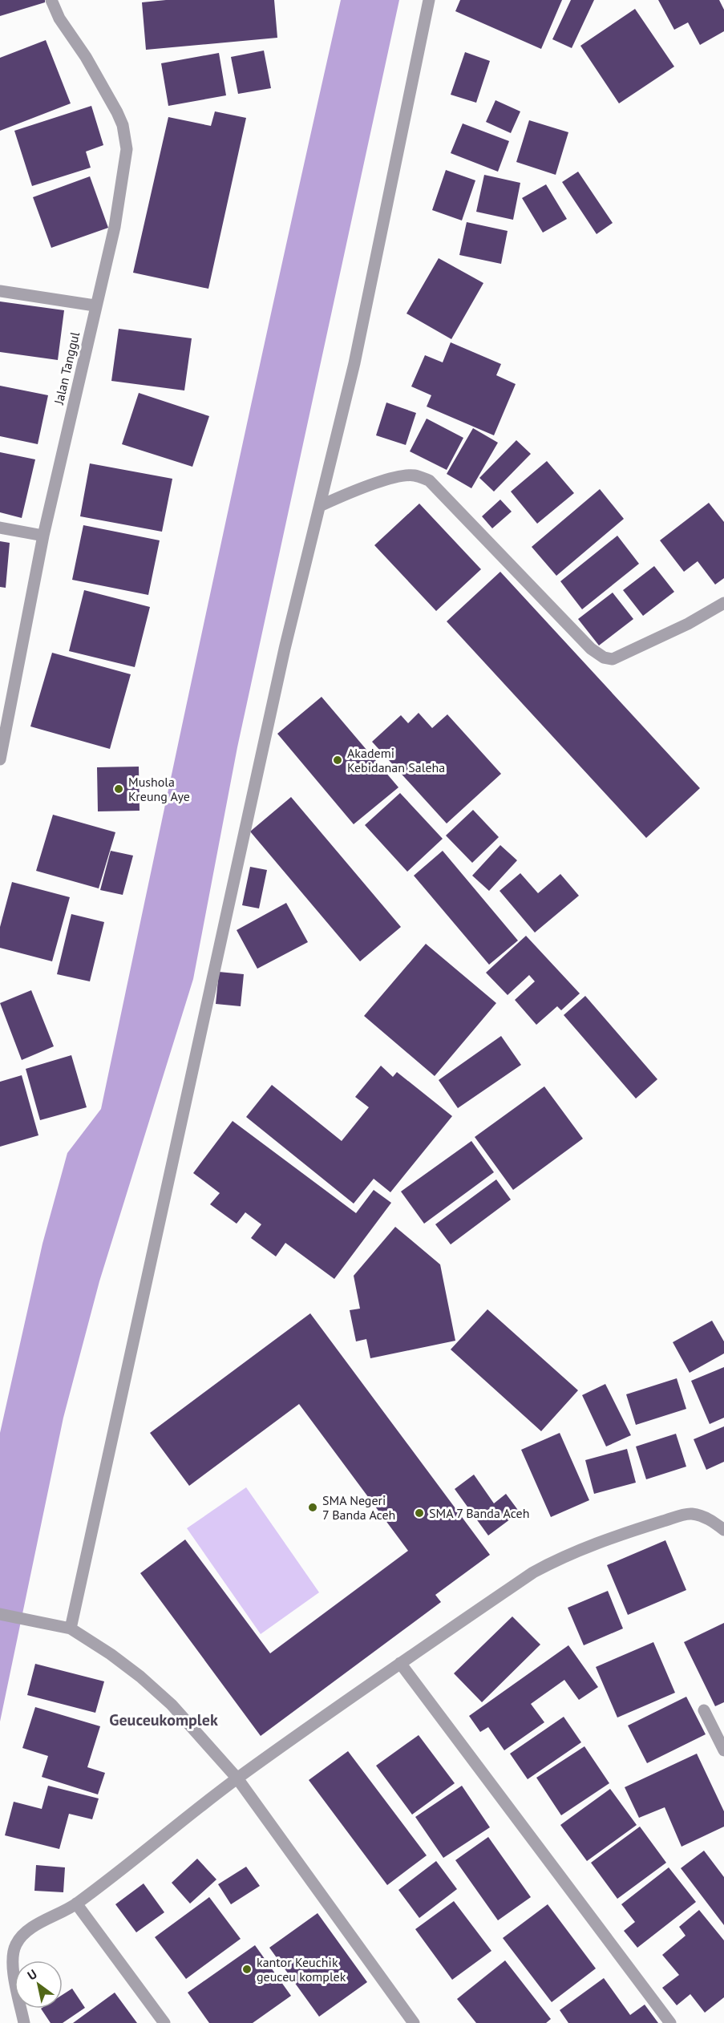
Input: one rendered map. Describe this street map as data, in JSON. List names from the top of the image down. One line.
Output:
{"streets":{"street":["Jalan Tanggul"]},"districts":["Geuceukomplek"],"places":["Akademi Kebidanan Saleha","Mushola Kreung Aye","SMA Negeri 7 Banda Aceh","SMA 7 Banda Aceh","kantor Keuchik geuceu komplek"],"north":"top left"}
